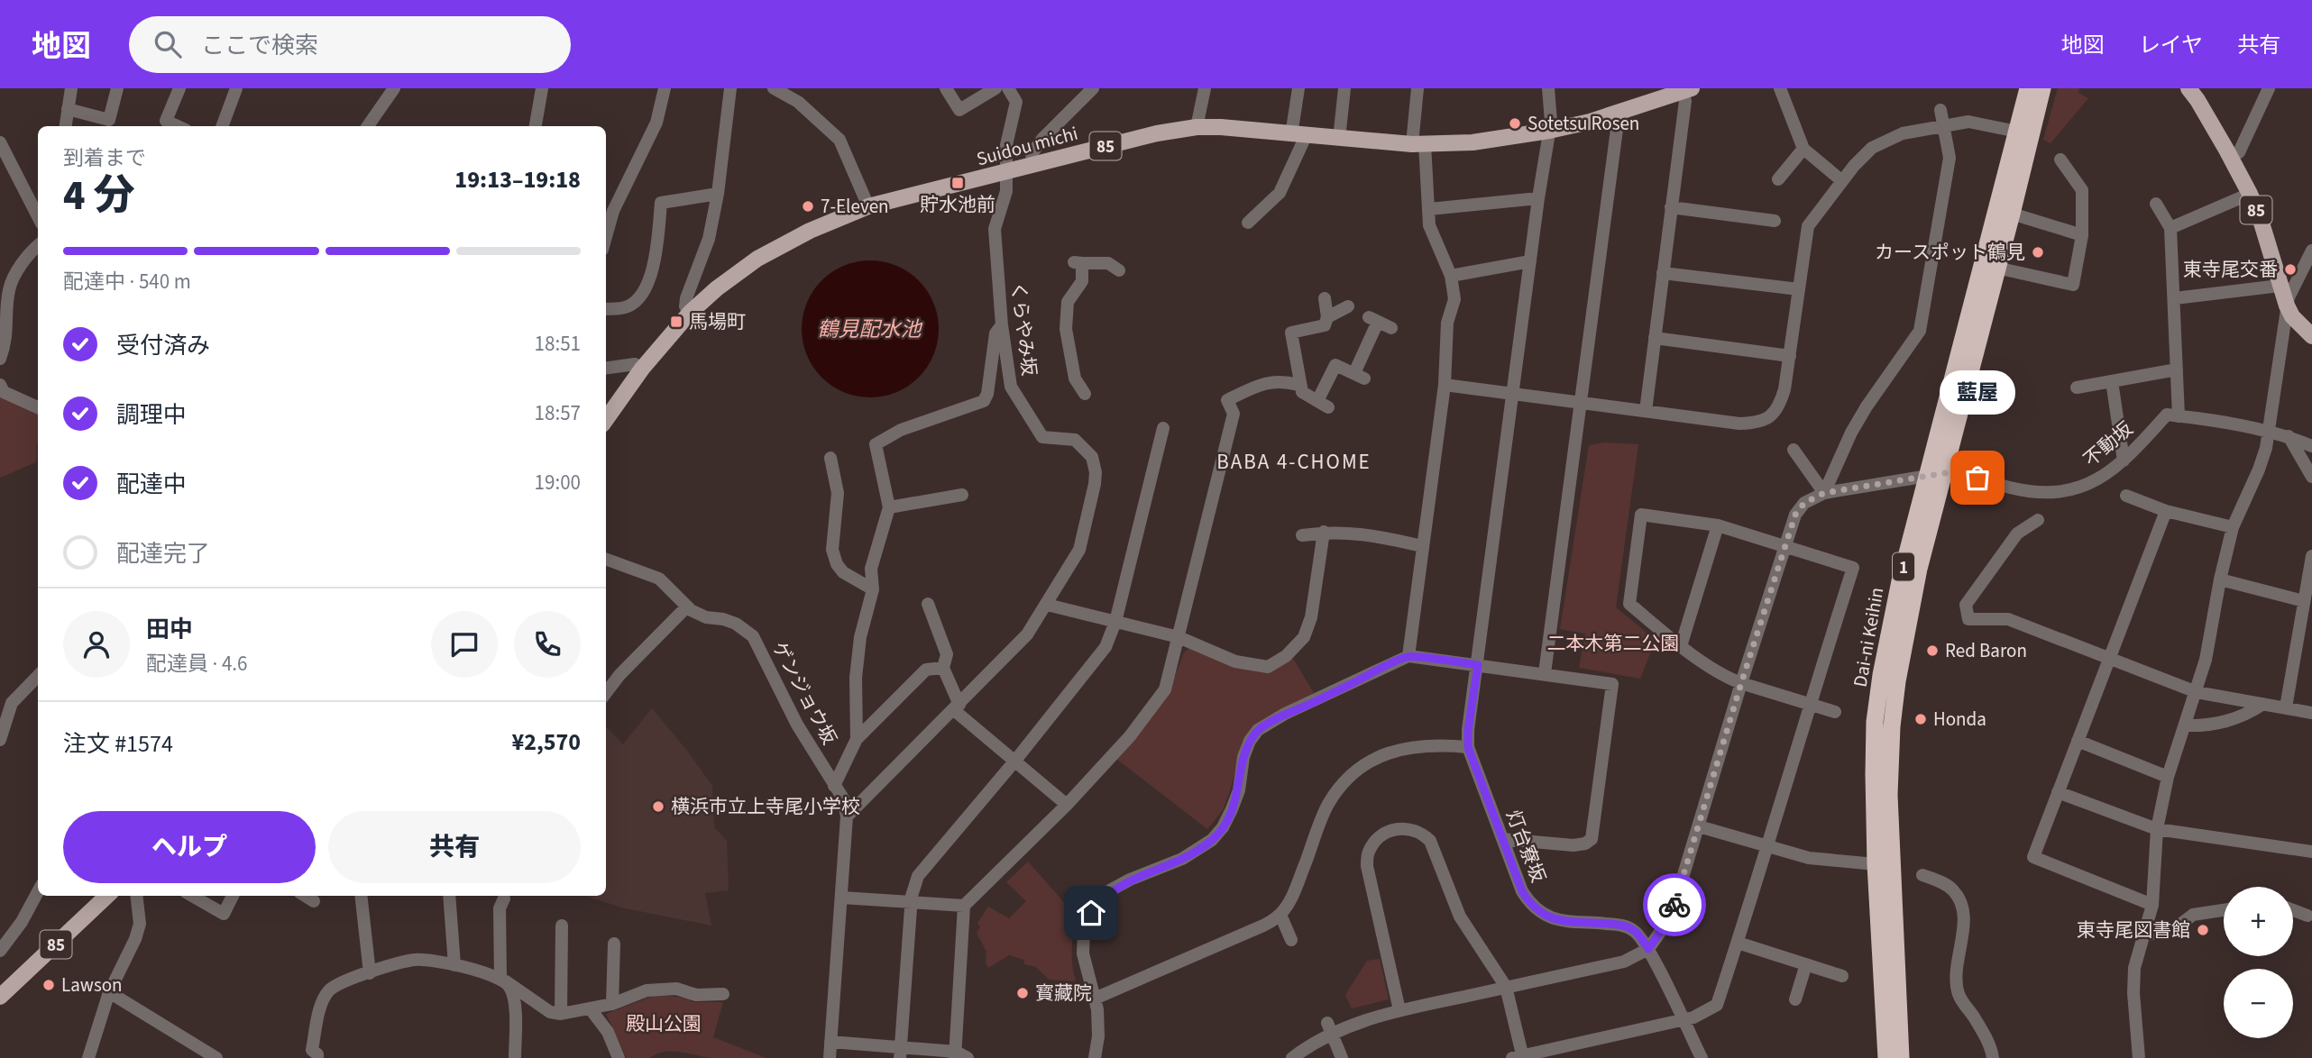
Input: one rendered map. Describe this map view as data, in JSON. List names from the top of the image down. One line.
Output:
{"streets":{"highway":["1","Dai-ni Keihin"],"main road":["Suidou michi","85"],"street":["くらやみ坂","不動坂","ゲンジョウ坂","灯台寮坂"]},"crossings":[["Suidou michi","くらやみ坂"],["不動坂","Dai-ni Keihin"]],"districts":["BABA 4-CHOME"],"water":["鶴見配水池"],"parks":["二本木第二公園","殿山公園"],"places":{"other":["Sotetsu Rosen","7-Eleven","カースポット鶴見","東寺尾交番","藍屋","Red Baron","Honda","横浜市立上寺尾小学校","東寺尾図書館","Lawson","寳藏院"],"transit":["貯水池前","馬場町"]},"page":{"header":"地図","search":"ここで検索","nav":["地図","レイヤ","共有"],"heading":["4 分","到着まで","19:13–19:18"],"panel":["田中","配達員 · 4.6","注文 #1574","¥2,570"],"bar":"配達中 · 540 m","list":[["受付済み","18:51"],["調理中","18:57"],["配達中","19:00"],"配達完了"],"bubble":"藍屋","buttons":["ヘルプ","共有"],"map_buttons":["+","−"]}}
